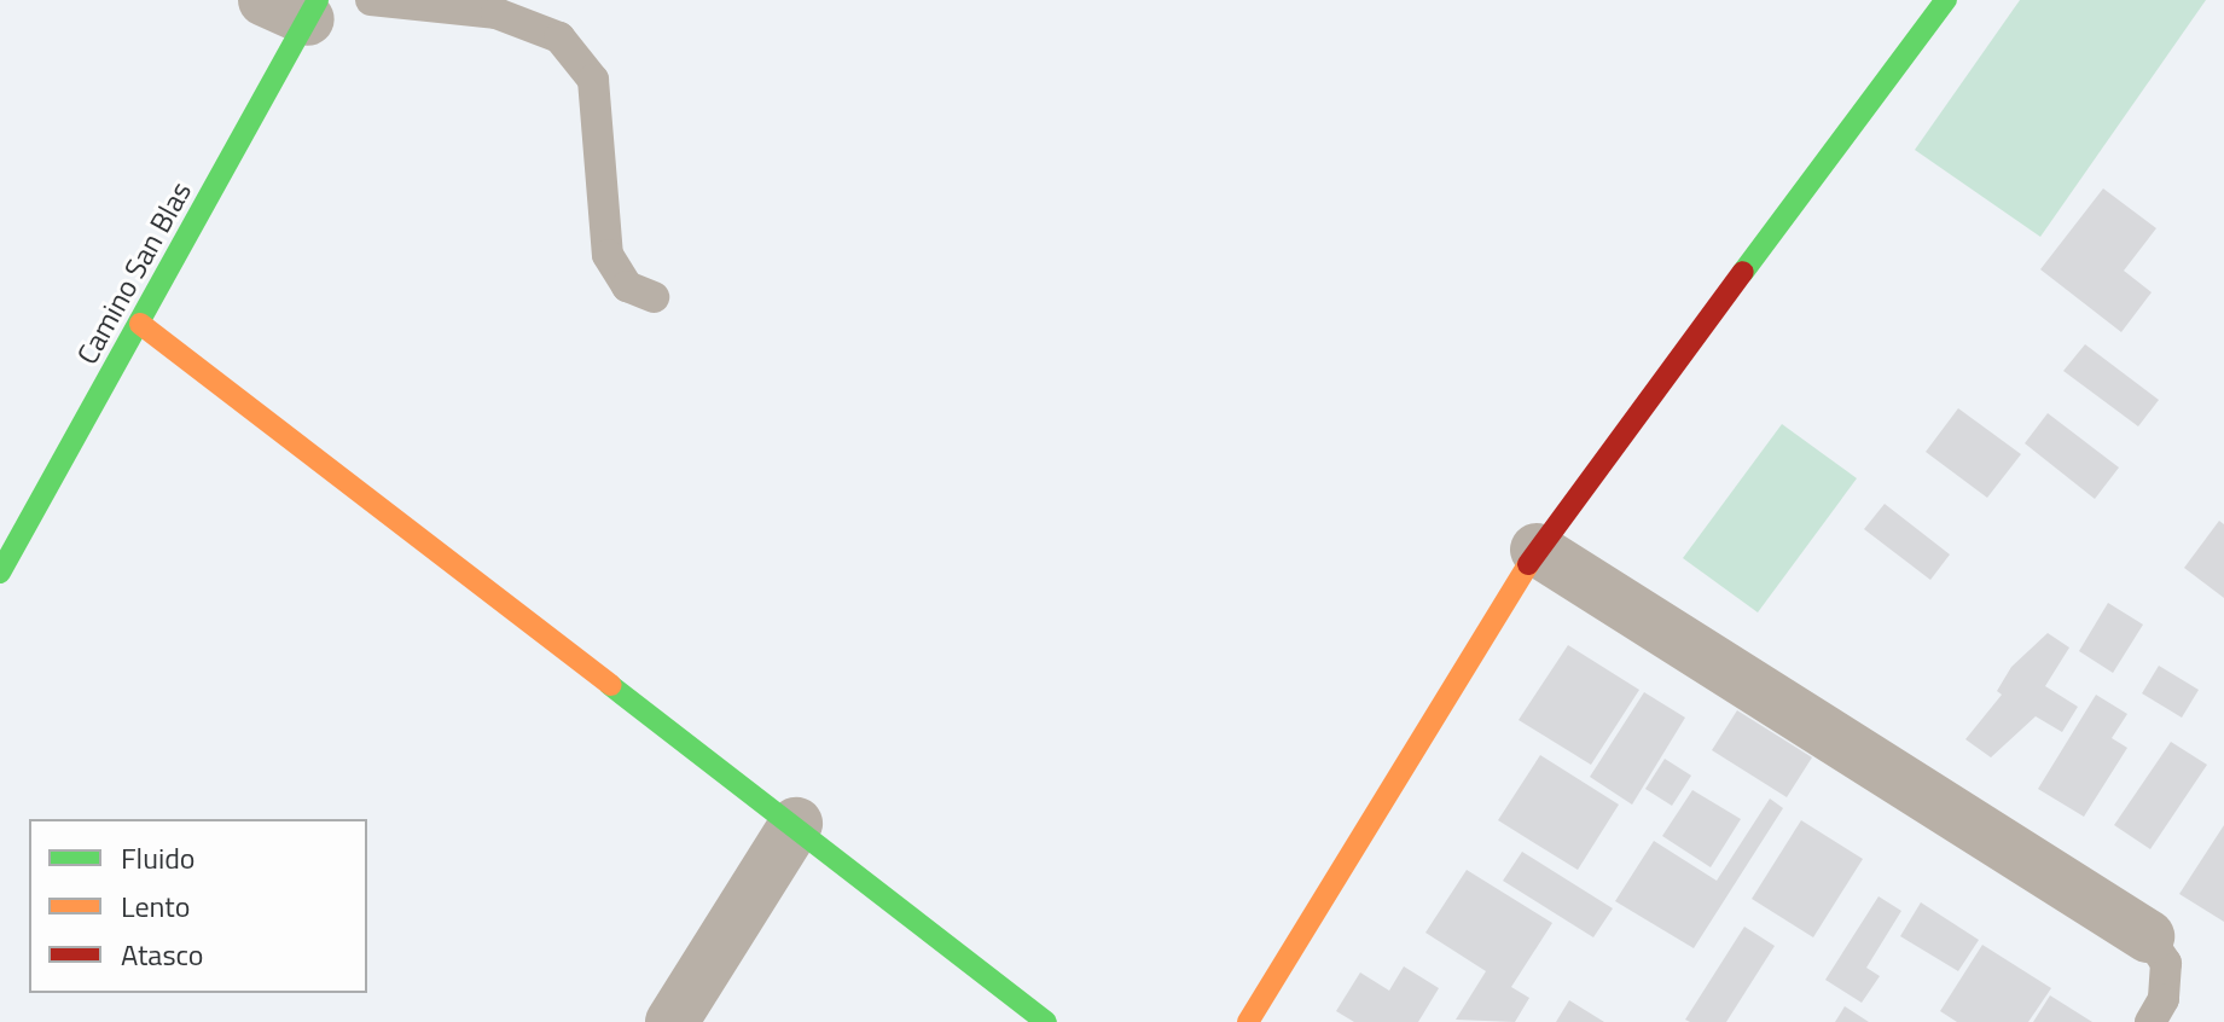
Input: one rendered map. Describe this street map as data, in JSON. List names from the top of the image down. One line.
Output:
{"streets":{"street":["Camino San Blas"]},"legend":["Fluido","Lento","Atasco"]}
